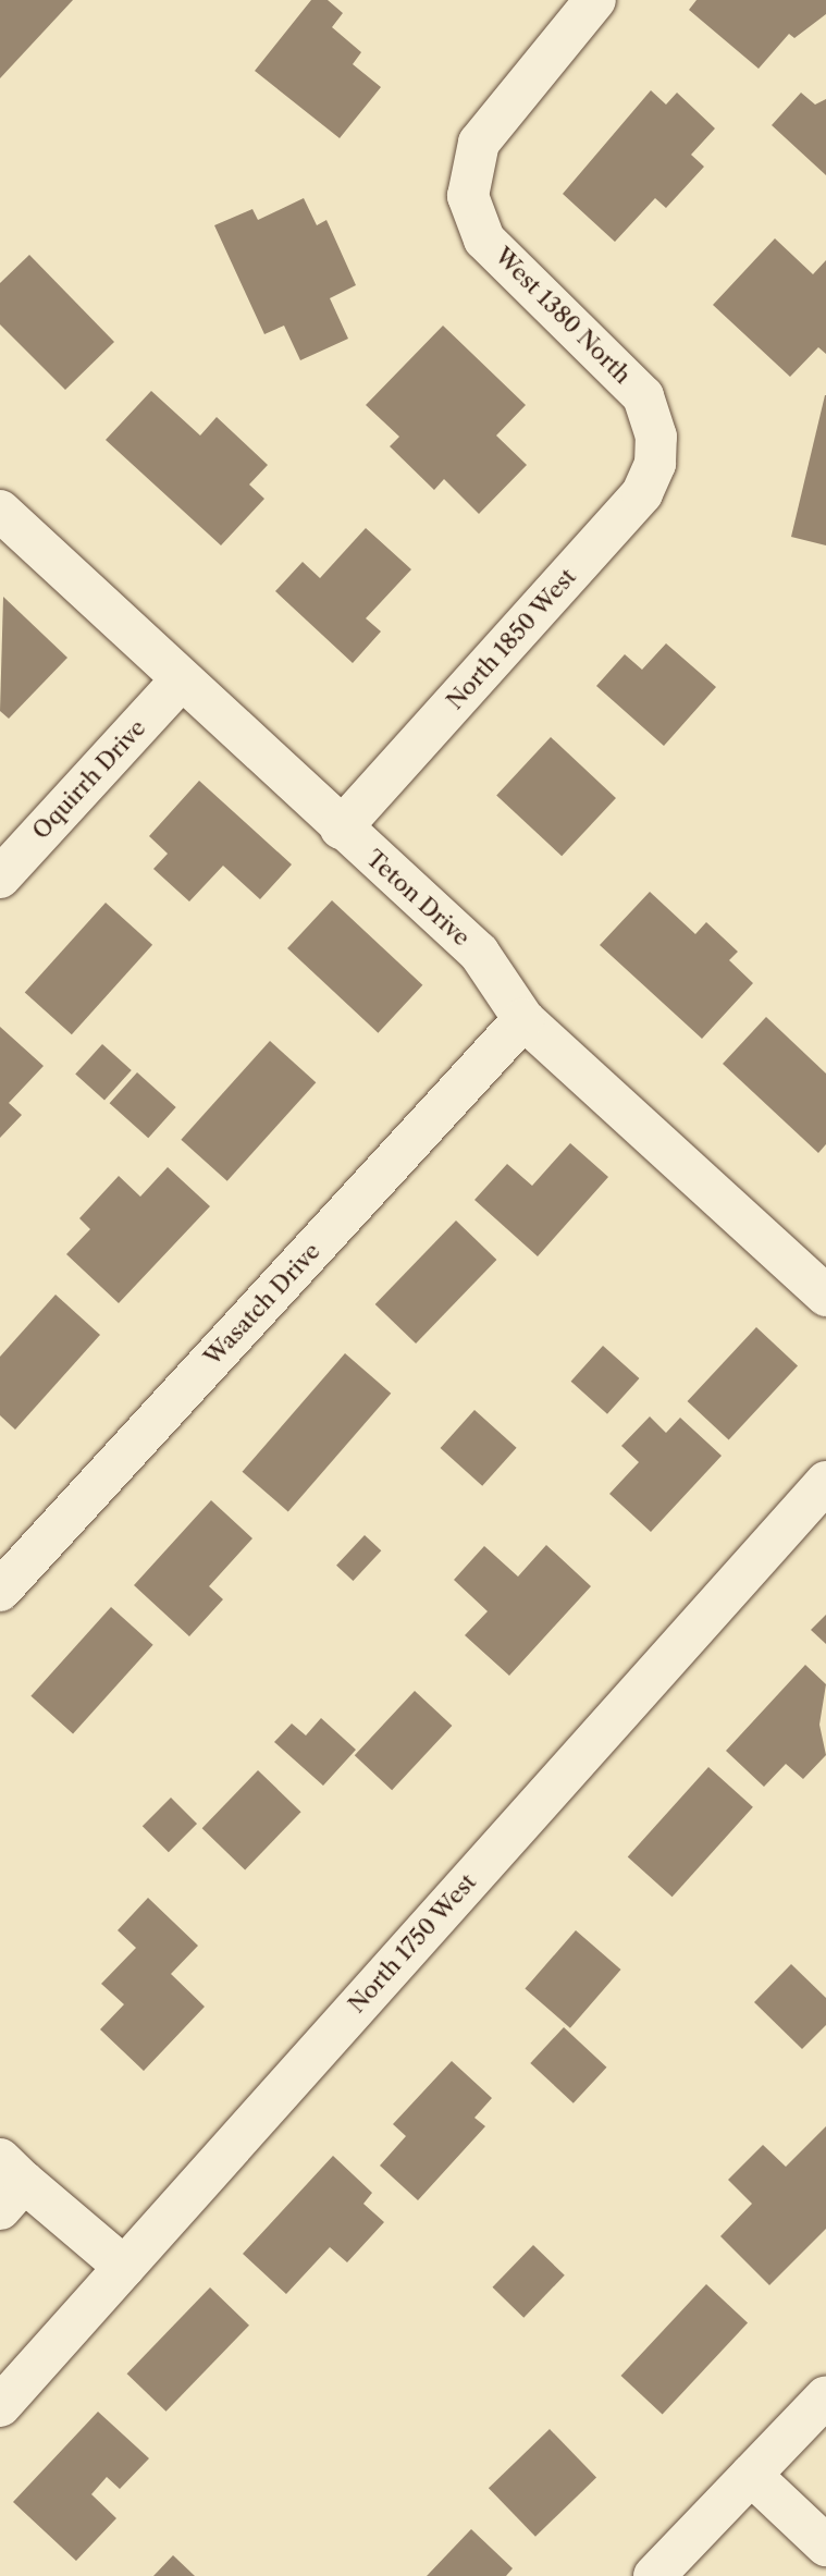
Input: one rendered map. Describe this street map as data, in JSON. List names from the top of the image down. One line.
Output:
{"streets":{"street":["West 1380 North","North 1850 West","Oquirrh Drive","Teton Drive","Wasatch Drive","North 1750 West"]},"crossings":[["West 1380 North","North 1850 West"],["North 1850 West","Teton Drive"],["Oquirrh Drive","Teton Drive"],["Teton Drive","Wasatch Drive"]]}
